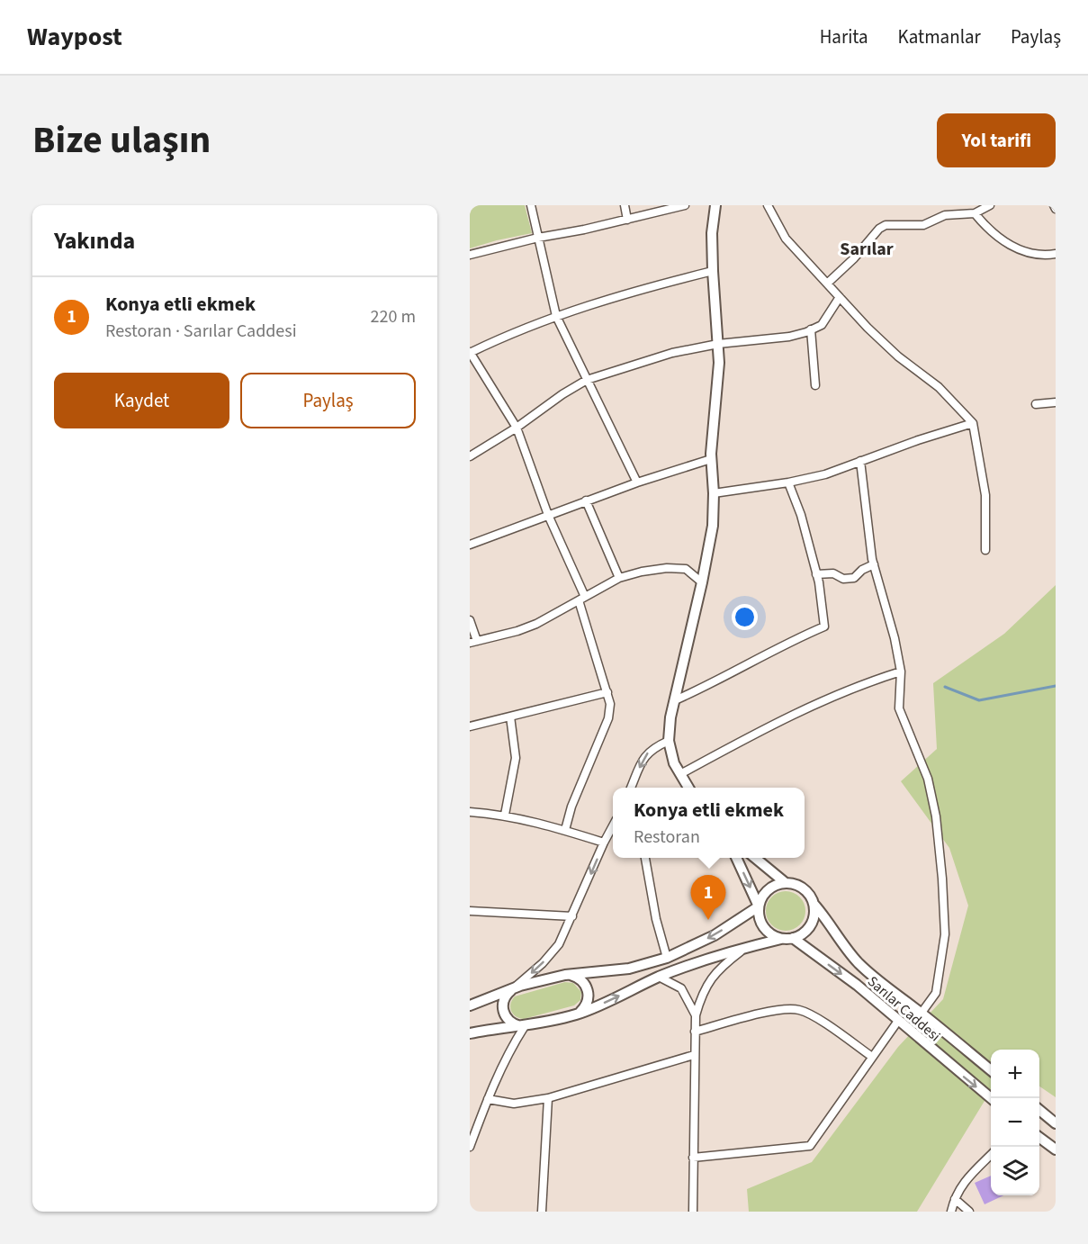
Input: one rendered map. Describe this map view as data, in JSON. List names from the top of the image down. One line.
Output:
{"streets":{"street":["Sarılar Caddesi"]},"districts":["Sarılar"],"page":{"header":"Waypost","nav":["Harita","Katmanlar","Paylaş"],"title":"Bize ulaşın","buttons":["Yol tarifi",["Kaydet","Paylaş"]],"heading":"Yakında","list":[{"mark":"1","name":"Konya etli ekmek","note":"Restoran · Sarılar Caddesi","value":"220 m"}],"popup":["Konya etli ekmek","Restoran"],"pins":"1","map_buttons":["+","−"]}}
